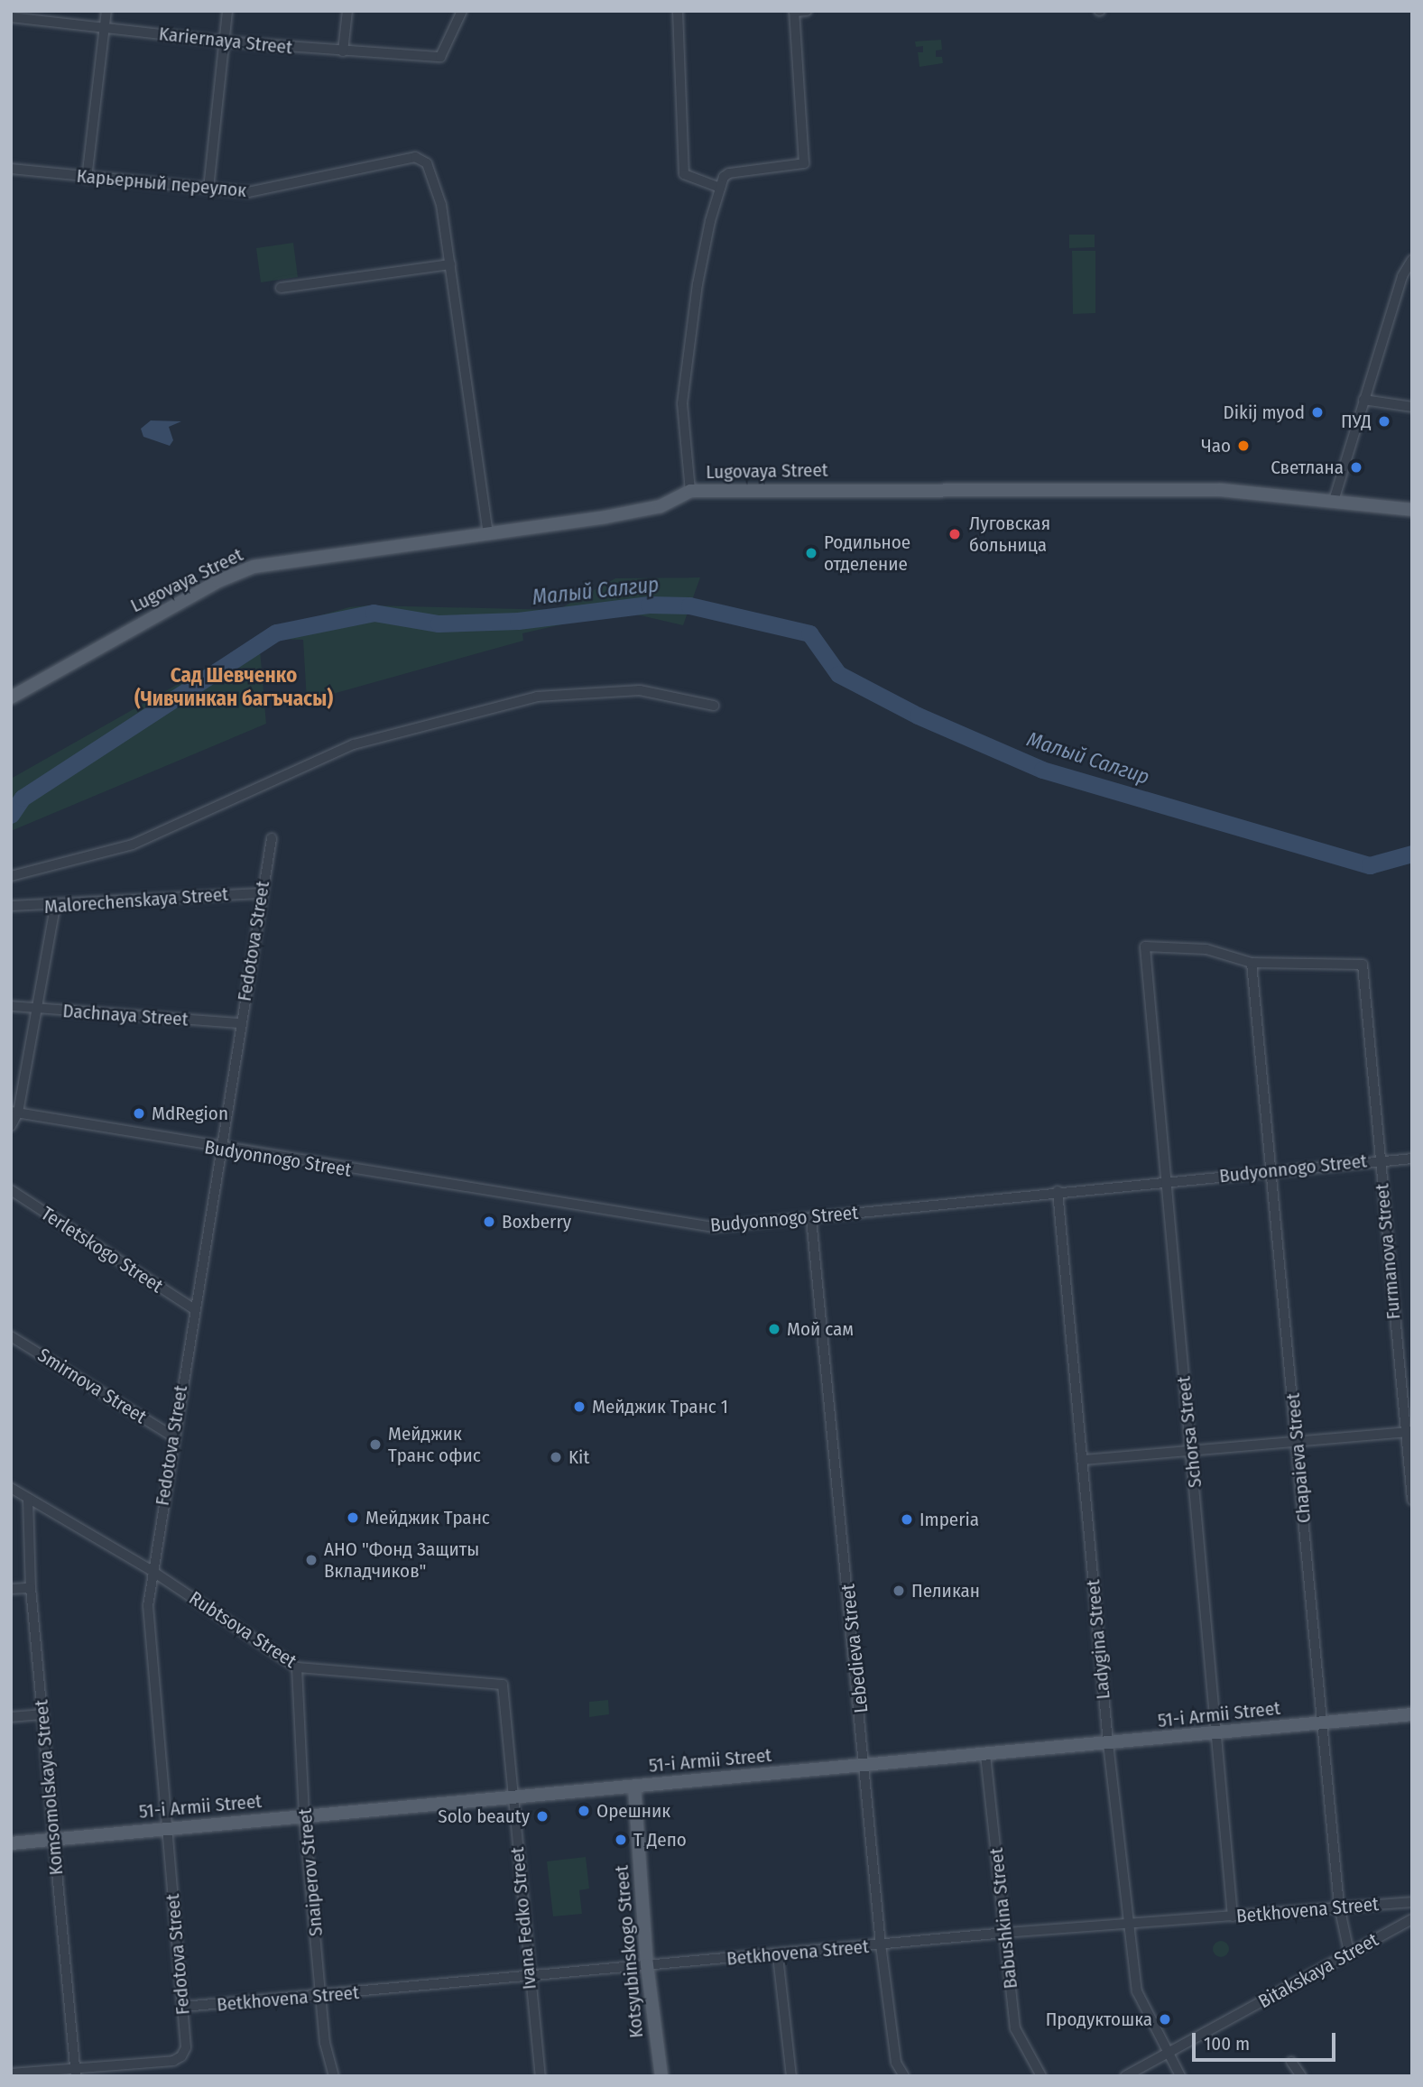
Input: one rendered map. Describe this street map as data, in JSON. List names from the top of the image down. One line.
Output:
{"streets":{"main road":["Lugovaya Street","51-i Armii Street","Kotsyubinskogo Street"],"street":["Kariernaya Street","Карьерный переулок","Malorechenskaya Street","Fedotova Street","Dachnaya Street","Budyonnogo Street","Terletskogo Street","Furmanova Street","Smirnova Street","Schorsa Street","Chapaieva Street","Rubtsova Street","Ladygina Street","Lebedieva Street","Komsomolskaya Street","Snaiperov Street","Betkhovena Street","Ivana Fedko Street","Babushkina Street","Bitakskaya Street"]},"crossings":[["Malorechenskaya Street","Fedotova Street"],["Fedotova Street","Dachnaya Street"],["Fedotova Street","Budyonnogo Street"],["Fedotova Street","Terletskogo Street"],["Fedotova Street","Smirnova Street"],["Fedotova Street","Rubtsova Street"],["Fedotova Street","51-i Armii Street"],["Fedotova Street","Komsomolskaya Street"],["Fedotova Street","Betkhovena Street"],["Budyonnogo Street","Furmanova Street"],["Budyonnogo Street","Schorsa Street"],["Budyonnogo Street","Chapaieva Street"],["Budyonnogo Street","Ladygina Street"],["Budyonnogo Street","Lebedieva Street"],["Furmanova Street","Schorsa Street"],["Furmanova Street","Chapaieva Street"],["Schorsa Street","Chapaieva Street"],["Schorsa Street","51-i Armii Street"],["Schorsa Street","Betkhovena Street"],["Chapaieva Street","51-i Armii Street"],["Chapaieva Street","Betkhovena Street"],["Chapaieva Street","Bitakskaya Street"],["Rubtsova Street","Komsomolskaya Street"],["Rubtsova Street","Snaiperov Street"],["Rubtsova Street","Ivana Fedko Street"],["Ladygina Street","51-i Armii Street"],["Ladygina Street","Betkhovena Street"],["Ladygina Street","Bitakskaya Street"],["Lebedieva Street","51-i Armii Street"],["Lebedieva Street","Betkhovena Street"],["51-i Armii Street","Komsomolskaya Street"],["51-i Armii Street","Snaiperov Street"],["51-i Armii Street","Ivana Fedko Street"],["51-i Armii Street","Babushkina Street"],["51-i Armii Street","Kotsyubinskogo Street"],["Snaiperov Street","Betkhovena Street"],["Betkhovena Street","Ivana Fedko Street"],["Betkhovena Street","Babushkina Street"],["Betkhovena Street","Kotsyubinskogo Street"]],"districts":["Сад Шевченко (Чивчинкан багъчасы)"],"water":["Малый Салгир"],"places":["Dikij myod","ПУД","Чао","Светлана","Луговская больница","Родильное отделение","MdRegion","Boxberry","Мой сам","Мейджик Транс 1","Мейджик Транс офис","Kit","Мейджик Транс","Imperia","АНО \"Фонд Защиты Вкладчиков\"","Пеликан","Орешник","Solo beauty","Т Депо","Продуктошка"],"scale_bar":"100 m"}
